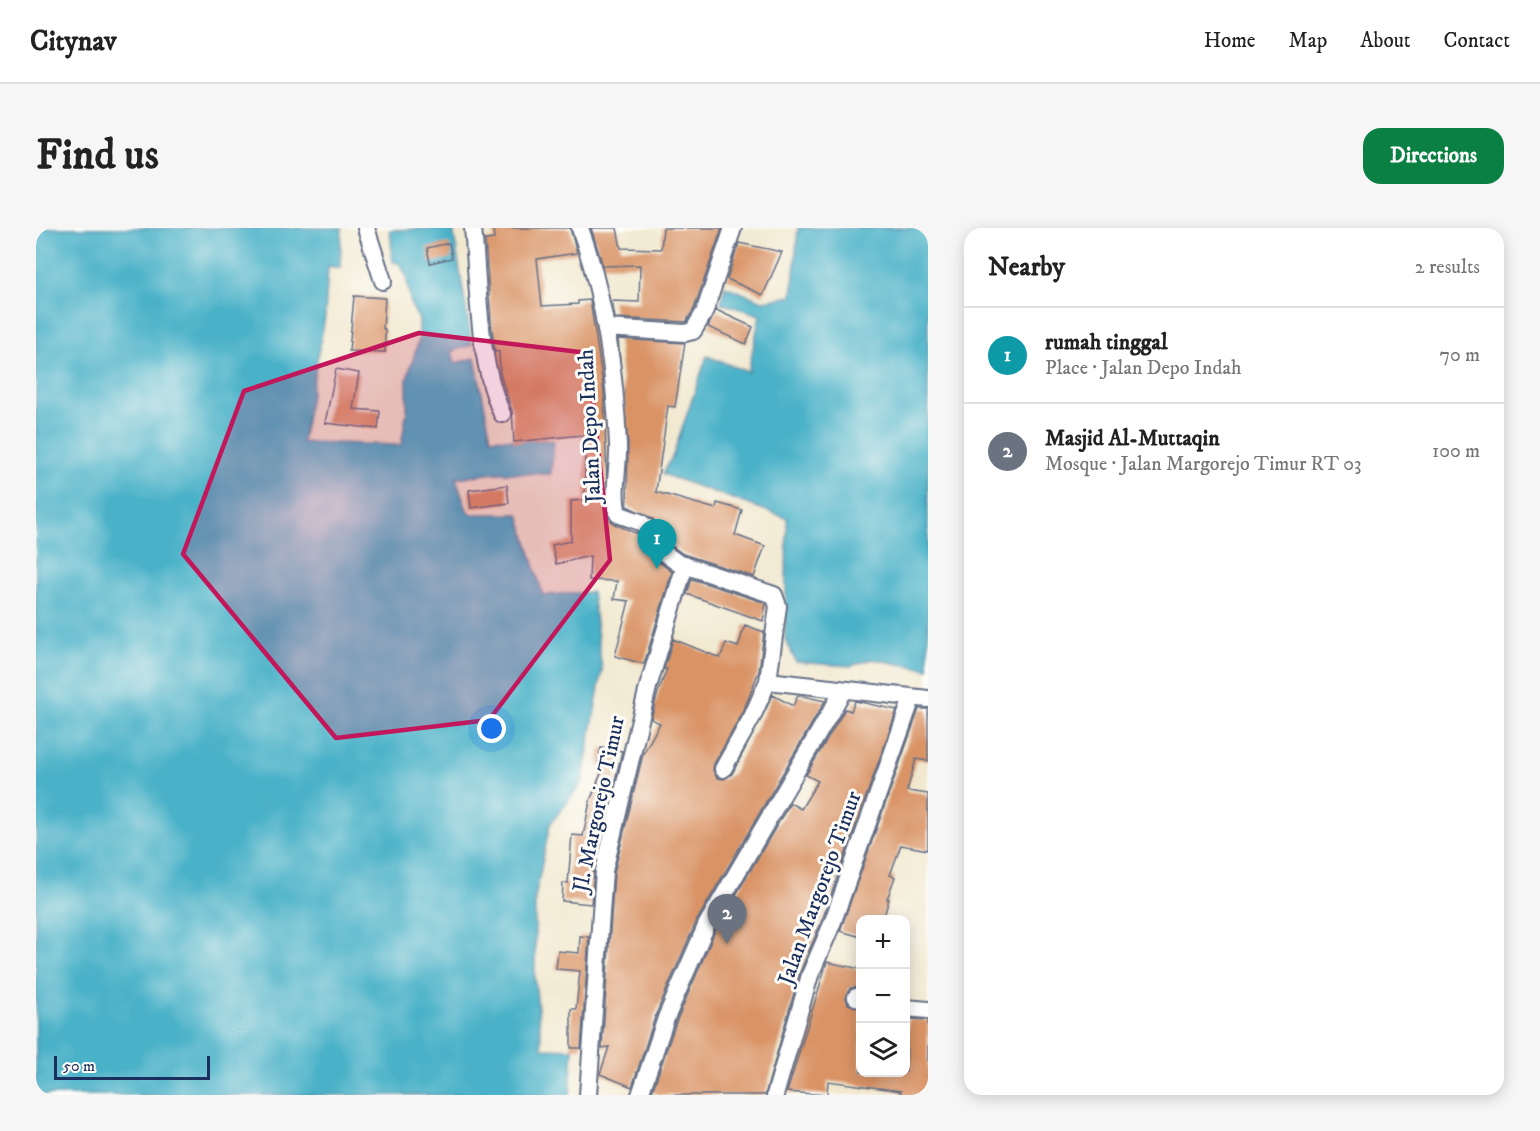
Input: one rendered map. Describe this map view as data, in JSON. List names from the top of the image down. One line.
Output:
{"streets":{"street":["Jalan Depo Indah","Jl. Margorejo Timur","Jalan Margorejo Timur"]},"crossings":[["Jalan Depo Indah","Jl. Margorejo Timur"],["Jalan Depo Indah","Jalan Margorejo Timur"]],"scale_bar":"50 m","page":{"header":"Citynav","nav":["Home","Map","About","Contact"],"buttons":"Directions","title":"Find us","heading":["Nearby","2 results"],"list":[{"mark":"1","name":"rumah tinggal","note":"Place · Jalan Depo Indah","value":"70 m"},{"mark":"2","name":"Masjid Al-Muttaqin","note":"Mosque · Jalan Margorejo Timur RT 03","value":"100 m"}],"pins":["1","2"],"map_buttons":["+","−"],"scale":"50 m"}}
